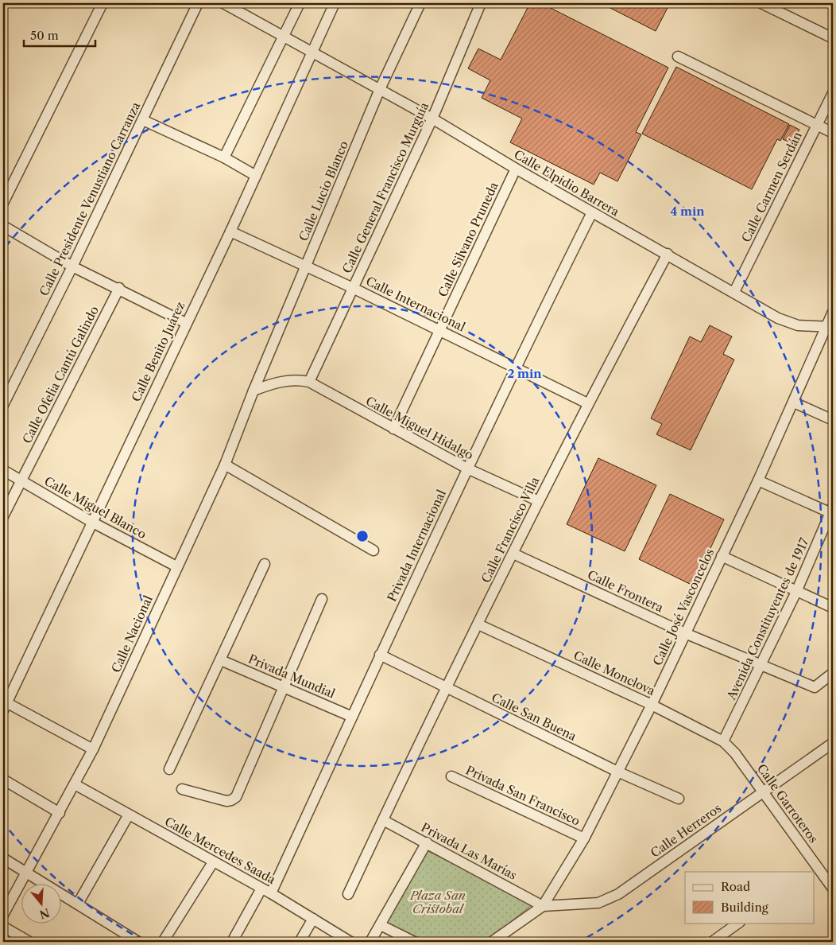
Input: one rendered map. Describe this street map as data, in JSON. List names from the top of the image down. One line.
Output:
{"streets":{"street":["Calle Elpidio Barrera","Calle Carmen Serdán","Calle General Francisco Murguía","Calle Lucio Blanco","Calle Presidente Venustiano Carranza","Calle Silvano Pruneda","Calle Internacional","Calle Benito Juárez","Calle Ofelia Cantú Galindo","Calle Miguel Hidalgo","Calle Miguel Blanco","Calle Francisco Villa","Privada Internacional","Calle Frontera","Calle José Vasconcelos","Avenida Constituyentes de 1917","Calle Nacional","Calle Monclova","Privada Mundial","Calle San Buena","Privada San Francisco","Calle Garroteros","Calle Herreros","Calle Mercedes Saada","Privada Las Marías"]},"crossings":[["Calle Elpidio Barrera","Calle Carmen Serdán"],["Calle Elpidio Barrera","Calle General Francisco Murguía"],["Calle Elpidio Barrera","Calle Lucio Blanco"],["Calle Elpidio Barrera","Calle Silvano Pruneda"],["Calle Elpidio Barrera","Calle Benito Juárez"],["Calle Elpidio Barrera","Calle Francisco Villa"],["Calle Elpidio Barrera","Privada Internacional"],["Calle Elpidio Barrera","Calle José Vasconcelos"],["Calle General Francisco Murguía","Calle Internacional"],["Calle General Francisco Murguía","Calle Miguel Hidalgo"],["Calle Lucio Blanco","Calle Internacional"],["Calle Lucio Blanco","Calle Miguel Hidalgo"],["Calle Lucio Blanco","Calle Nacional"],["Calle Silvano Pruneda","Calle Internacional"],["Calle Silvano Pruneda","Calle Miguel Hidalgo"],["Calle Internacional","Calle Benito Juárez"],["Calle Internacional","Calle Francisco Villa"],["Calle Internacional","Privada Internacional"],["Calle Benito Juárez","Calle Miguel Blanco"],["Calle Ofelia Cantú Galindo","Calle Miguel Blanco"],["Calle Miguel Hidalgo","Calle Francisco Villa"],["Calle Miguel Hidalgo","Privada Internacional"],["Calle Miguel Hidalgo","Calle Nacional"],["Calle Miguel Blanco","Calle Nacional"],["Calle Francisco Villa","Calle Frontera"],["Calle Francisco Villa","Calle Monclova"],["Calle Francisco Villa","Calle San Buena"],["Calle Francisco Villa","Privada Las Marías"],["Privada Internacional","Privada Mundial"],["Privada Internacional","Calle San Buena"],["Privada Internacional","Calle Mercedes Saada"],["Calle Frontera","Calle José Vasconcelos"],["Calle Frontera","Avenida Constituyentes de 1917"],["Calle José Vasconcelos","Calle Monclova"],["Calle José Vasconcelos","Calle San Buena"],["Calle José Vasconcelos","Privada San Francisco"],["Calle José Vasconcelos","Calle Herreros"],["Calle José Vasconcelos","Privada Las Marías"],["Avenida Constituyentes de 1917","Calle Monclova"],["Calle Nacional","Calle Mercedes Saada"],["Calle Monclova","Calle Garroteros"],["Calle Garroteros","Calle Herreros"],["Calle Herreros","Privada Las Marías"]],"parks":["Plaza San Cristobal"],"legend":["Road","Building"],"scale_bar":"50 m","north":"bottom","rings":["4 min","2 min"]}
